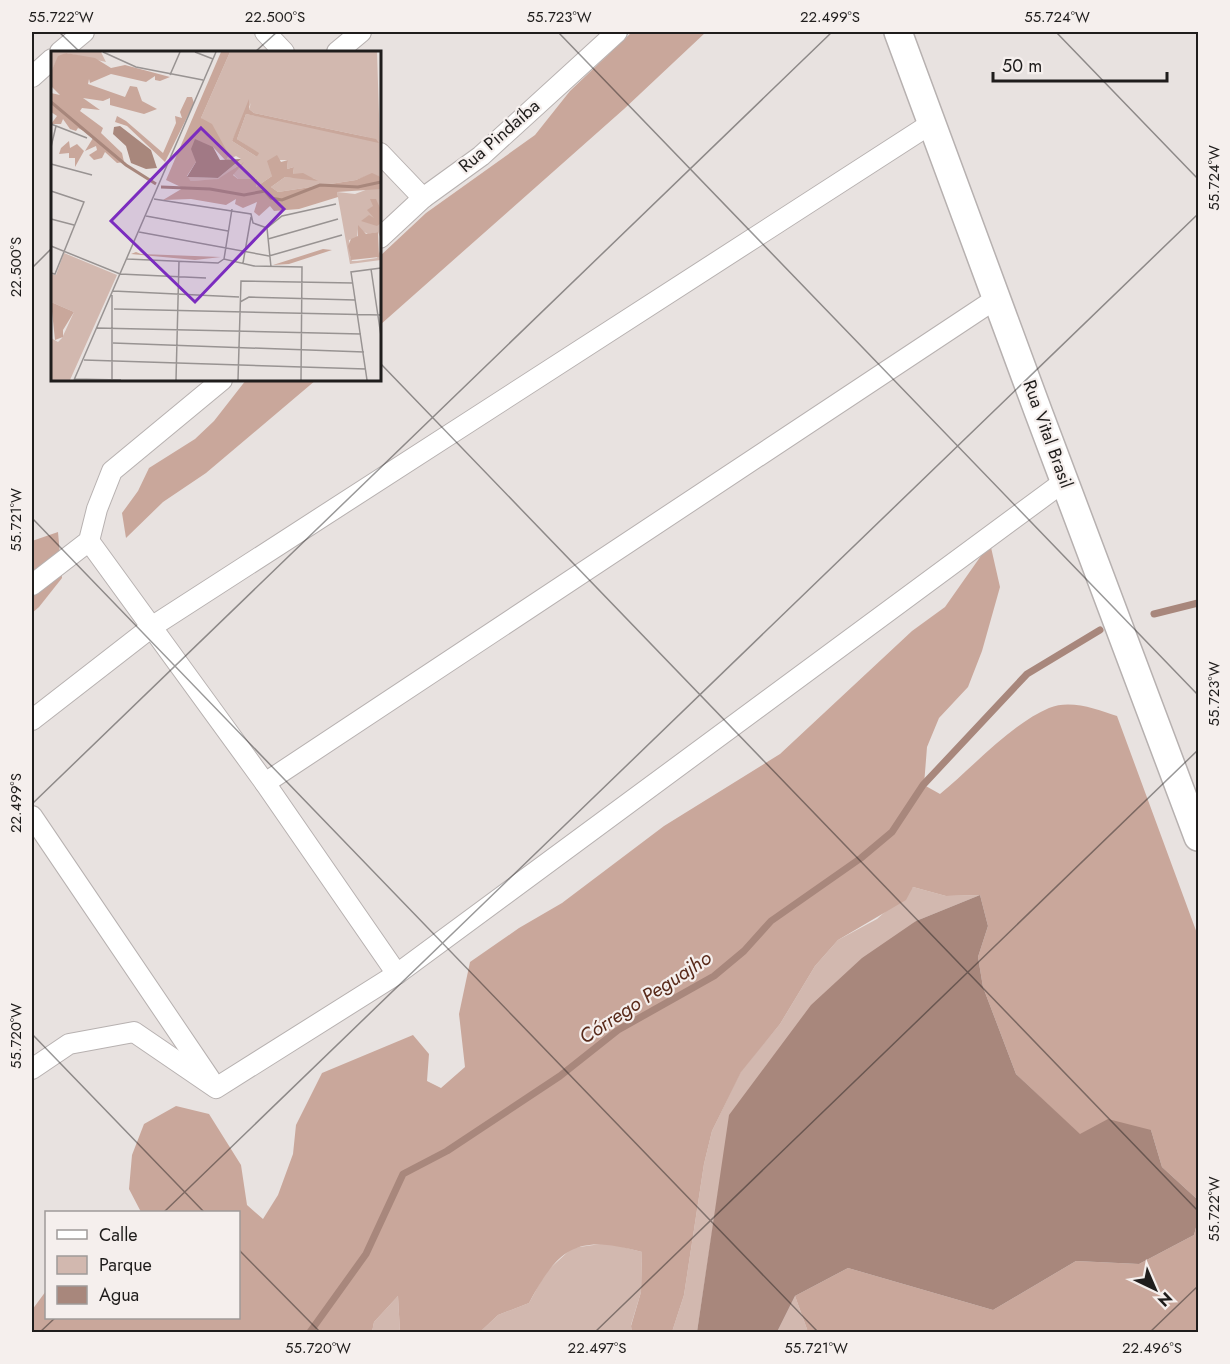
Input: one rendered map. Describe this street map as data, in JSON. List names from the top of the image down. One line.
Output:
{"streets":{"main road":["Rua Vital Brasil"],"street":["Rua Pindaíba"]},"water":["Córrego Peguajho"],"legend":["Calle","Parque","Agua"],"scale_bar":"50 m","north":"bottom right","coordinates":["55.722°W","22.500°S","55.723°W","22.499°S","55.724°W","55.721°W","55.720°W","22.497°S","22.496°S"]}
